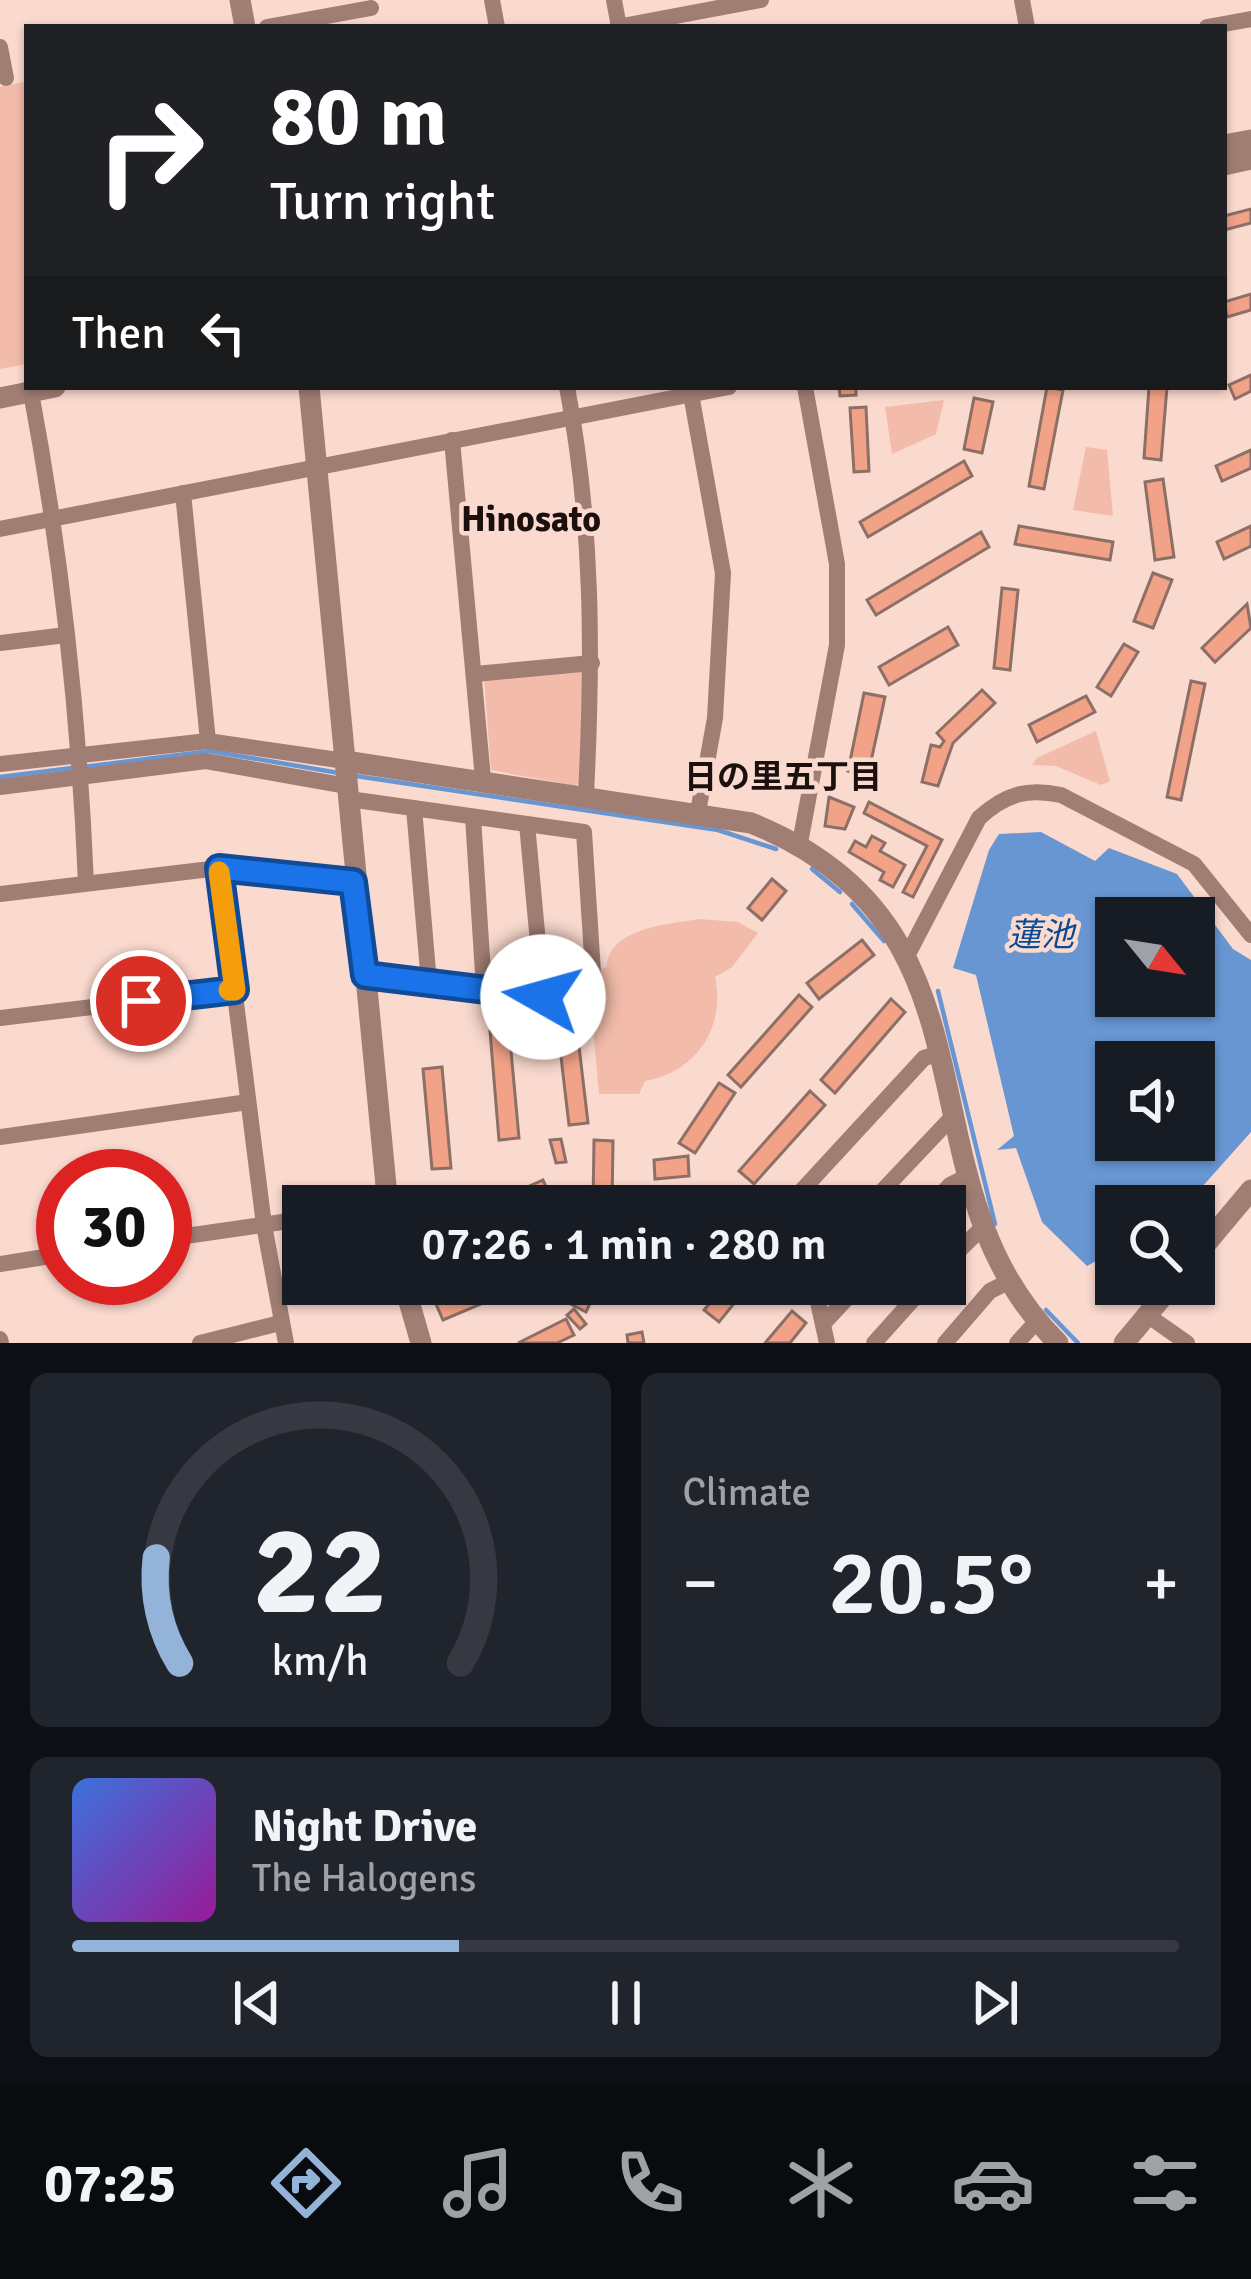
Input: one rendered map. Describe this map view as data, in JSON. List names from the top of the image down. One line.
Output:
{"districts":["Hinosato","日の里五丁目"],"water":["蓮池"],"north":"bottom right","page":{"turn":["80 m","Turn right"],"then":"Then","limit":"30","trip":"07:26 · 1 min · 280 m","tile":"Climate","heat":["−","20.5°","+"],"song":["Night Drive","The Halogens"],"tabs":"07:25","gauge":["22","km/h"]}}
